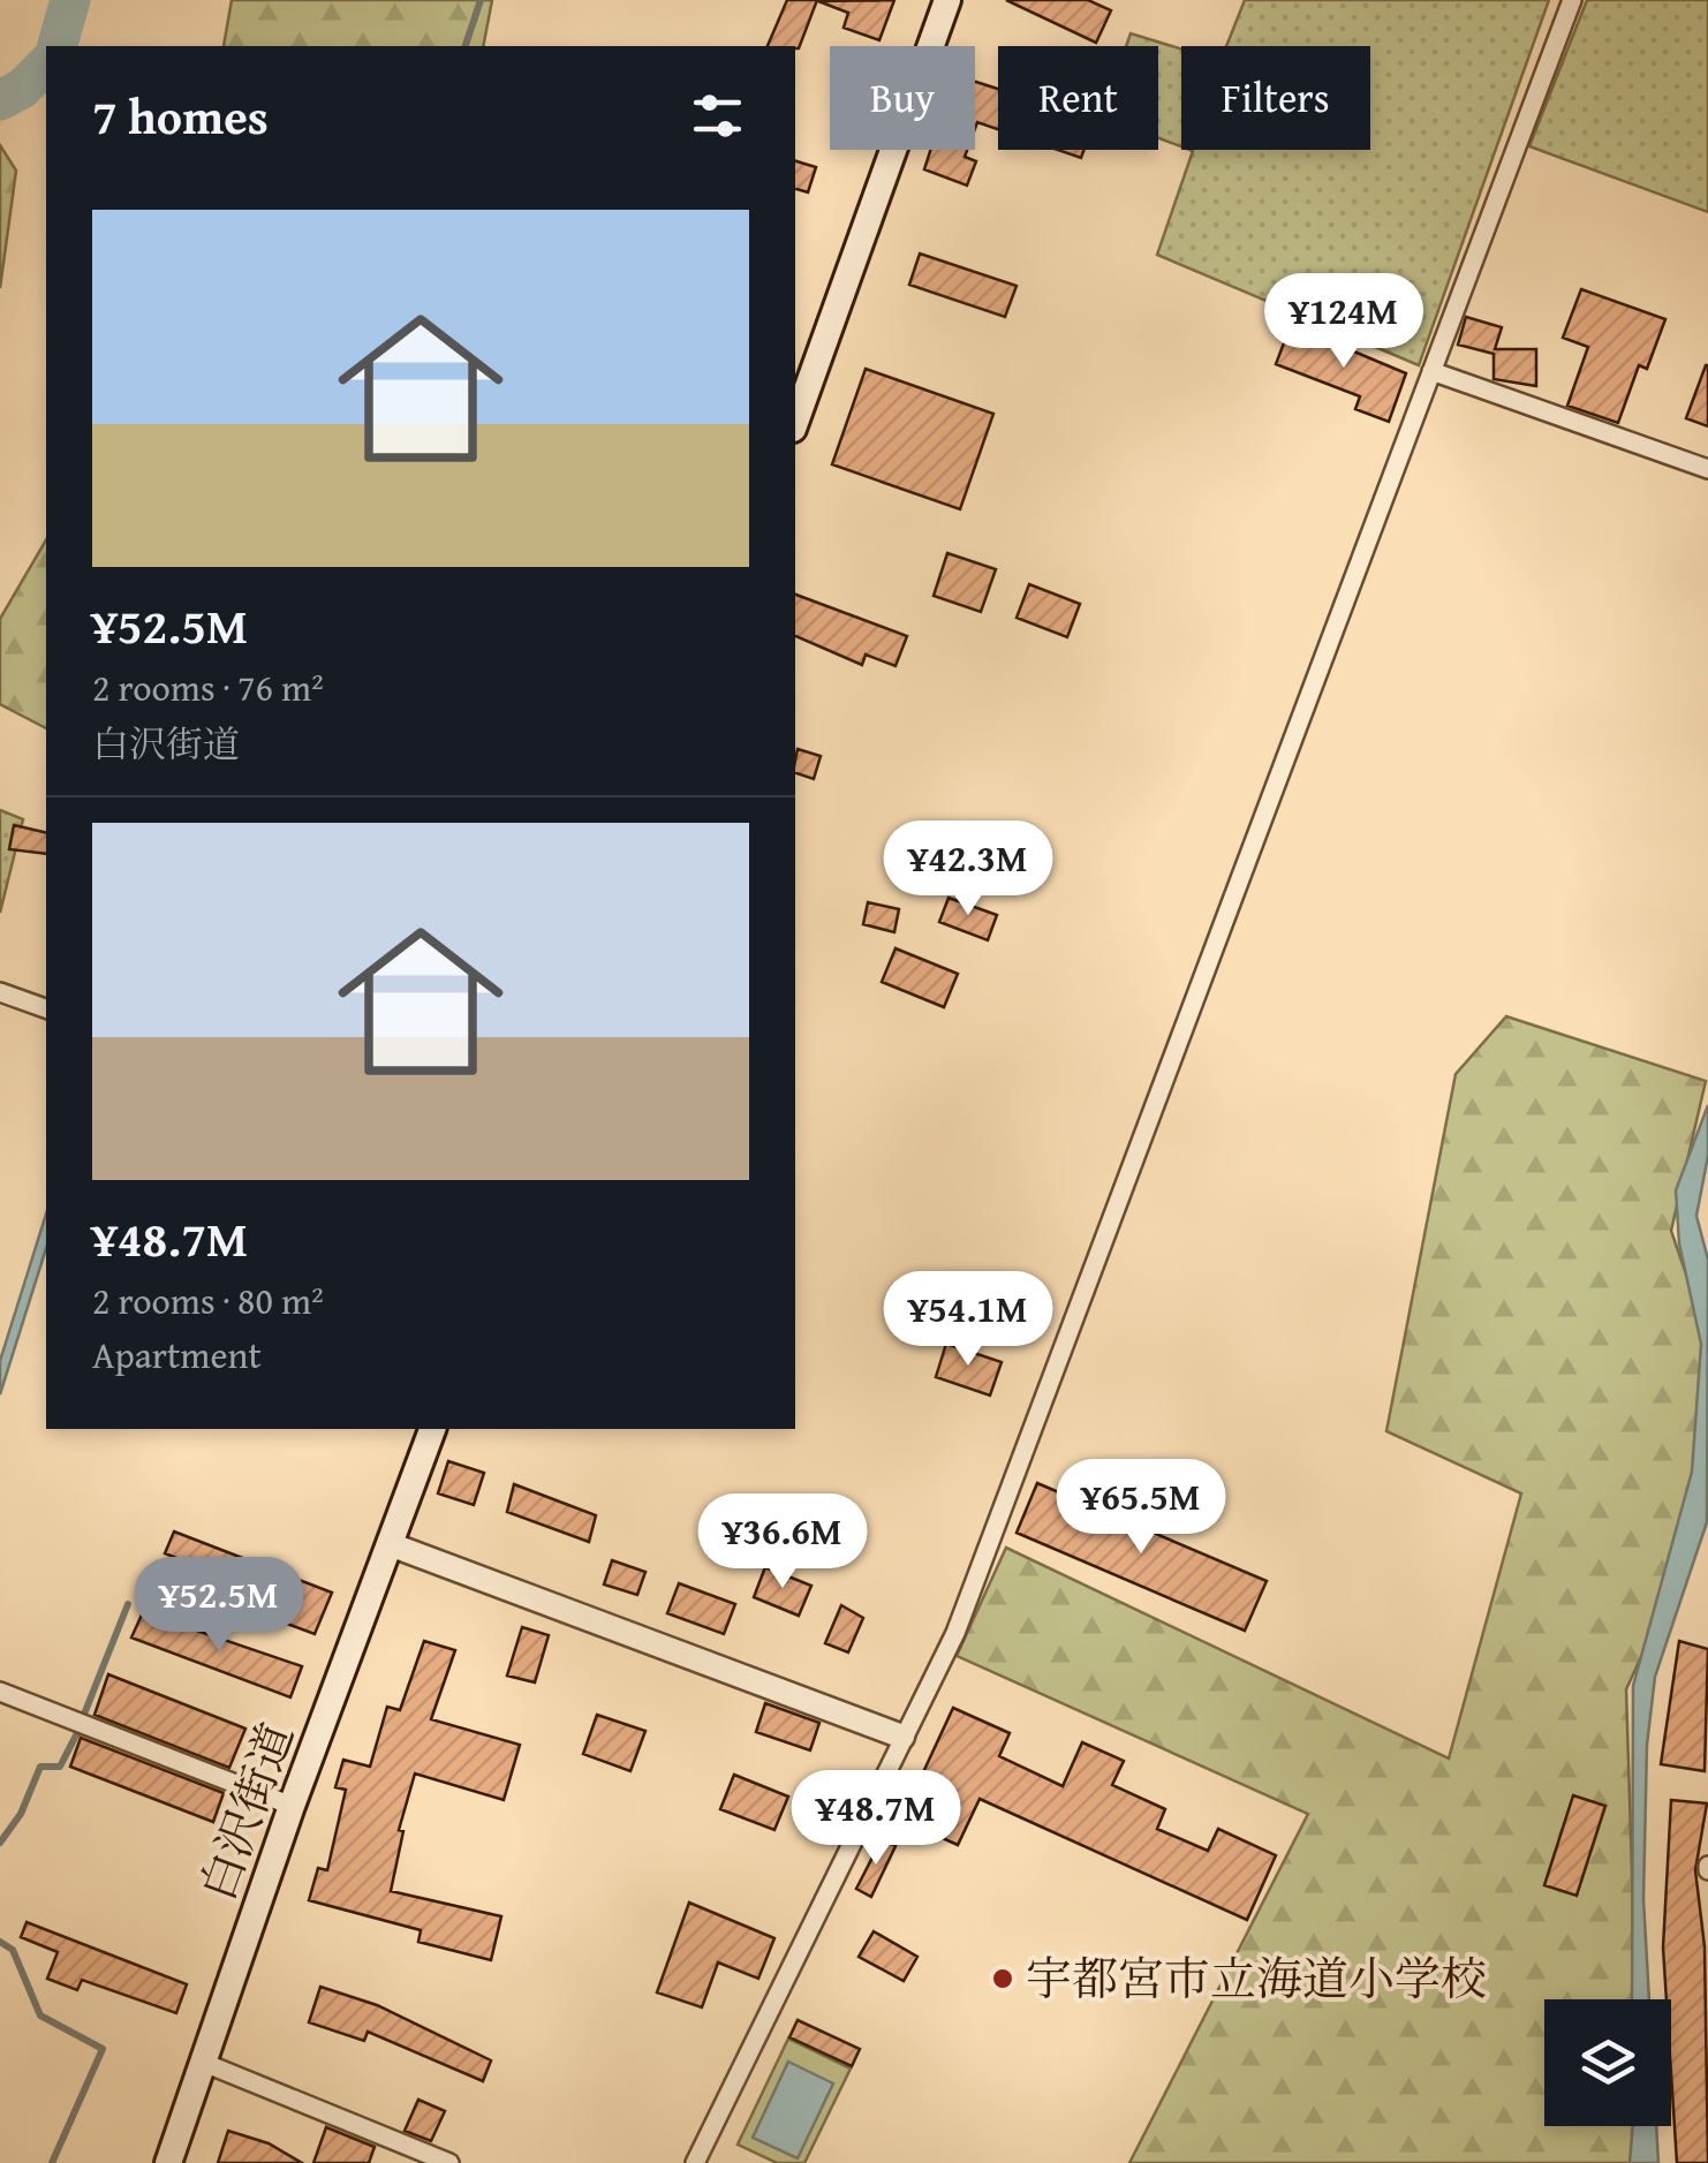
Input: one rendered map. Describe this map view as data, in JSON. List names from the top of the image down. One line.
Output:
{"streets":{"main road":["白沢街道"]},"places":["宇都宮市立海道小学校"],"page":{"chip":["Buy","Rent","Filters"],"heading":"7 homes","list":[{"name":"¥52.5M","note":"2 rooms · 76 m² · 白沢街道"},{"name":"¥48.7M","note":"2 rooms · 80 m² · Apartment"}],"price":["¥124M","¥42.3M","¥54.1M","¥65.5M","¥36.6M","¥52.5M","¥48.7M"]}}
